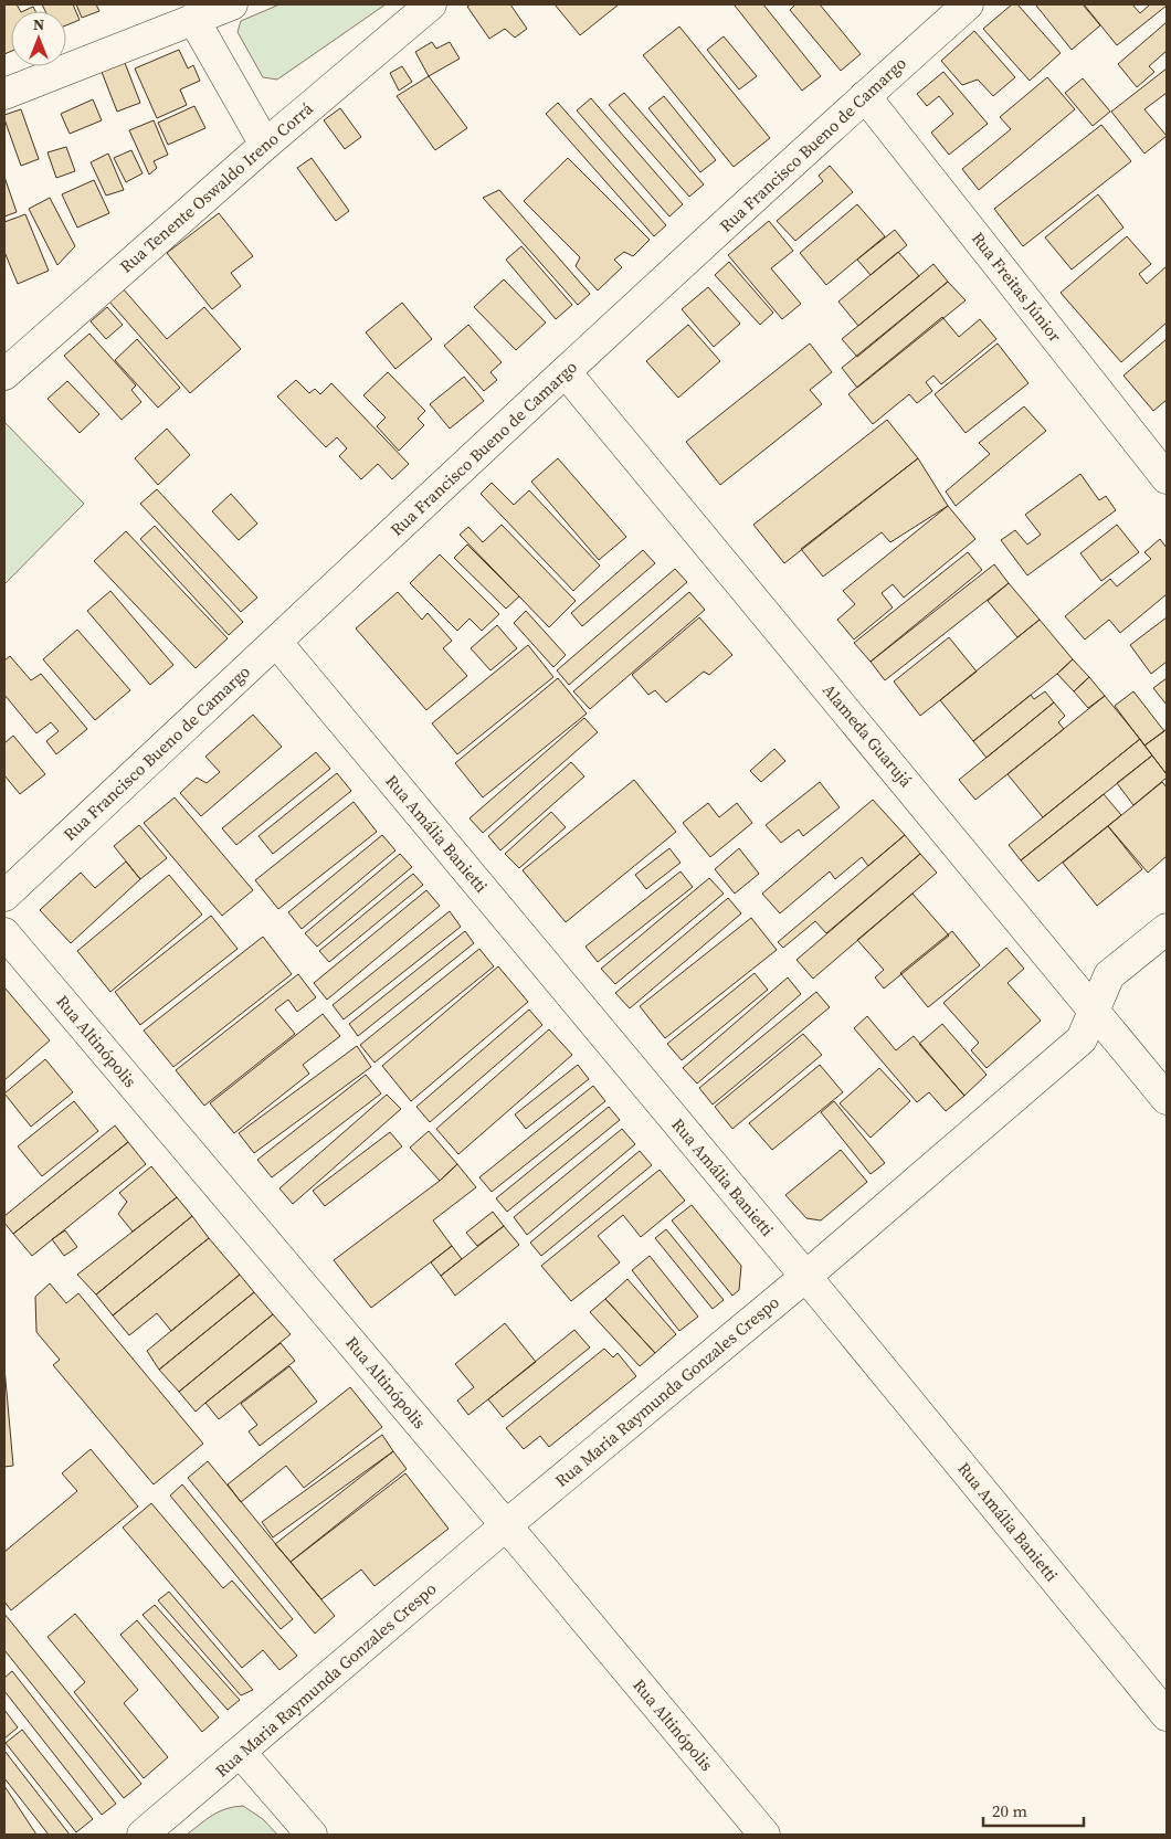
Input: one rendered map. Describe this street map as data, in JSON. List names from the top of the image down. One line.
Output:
{"streets":{"street":["Rua Francisco Bueno de Camargo","Rua Tenente Oswaldo Ireno Corrá","Rua Freitas Júnior","Alameda Guarujá","Rua Amália Banietti","Rua Altinópolis","Rua Maria Raymunda Gonzales Crespo"]},"crossings":[["Rua Francisco Bueno de Camargo","Rua Freitas Júnior"],["Rua Francisco Bueno de Camargo","Alameda Guarujá"],["Rua Francisco Bueno de Camargo","Rua Amália Banietti"],["Alameda Guarujá","Rua Maria Raymunda Gonzales Crespo"],["Rua Amália Banietti","Rua Maria Raymunda Gonzales Crespo"],["Rua Altinópolis","Rua Maria Raymunda Gonzales Crespo"]],"scale_bar":"20 m","north":"top"}
